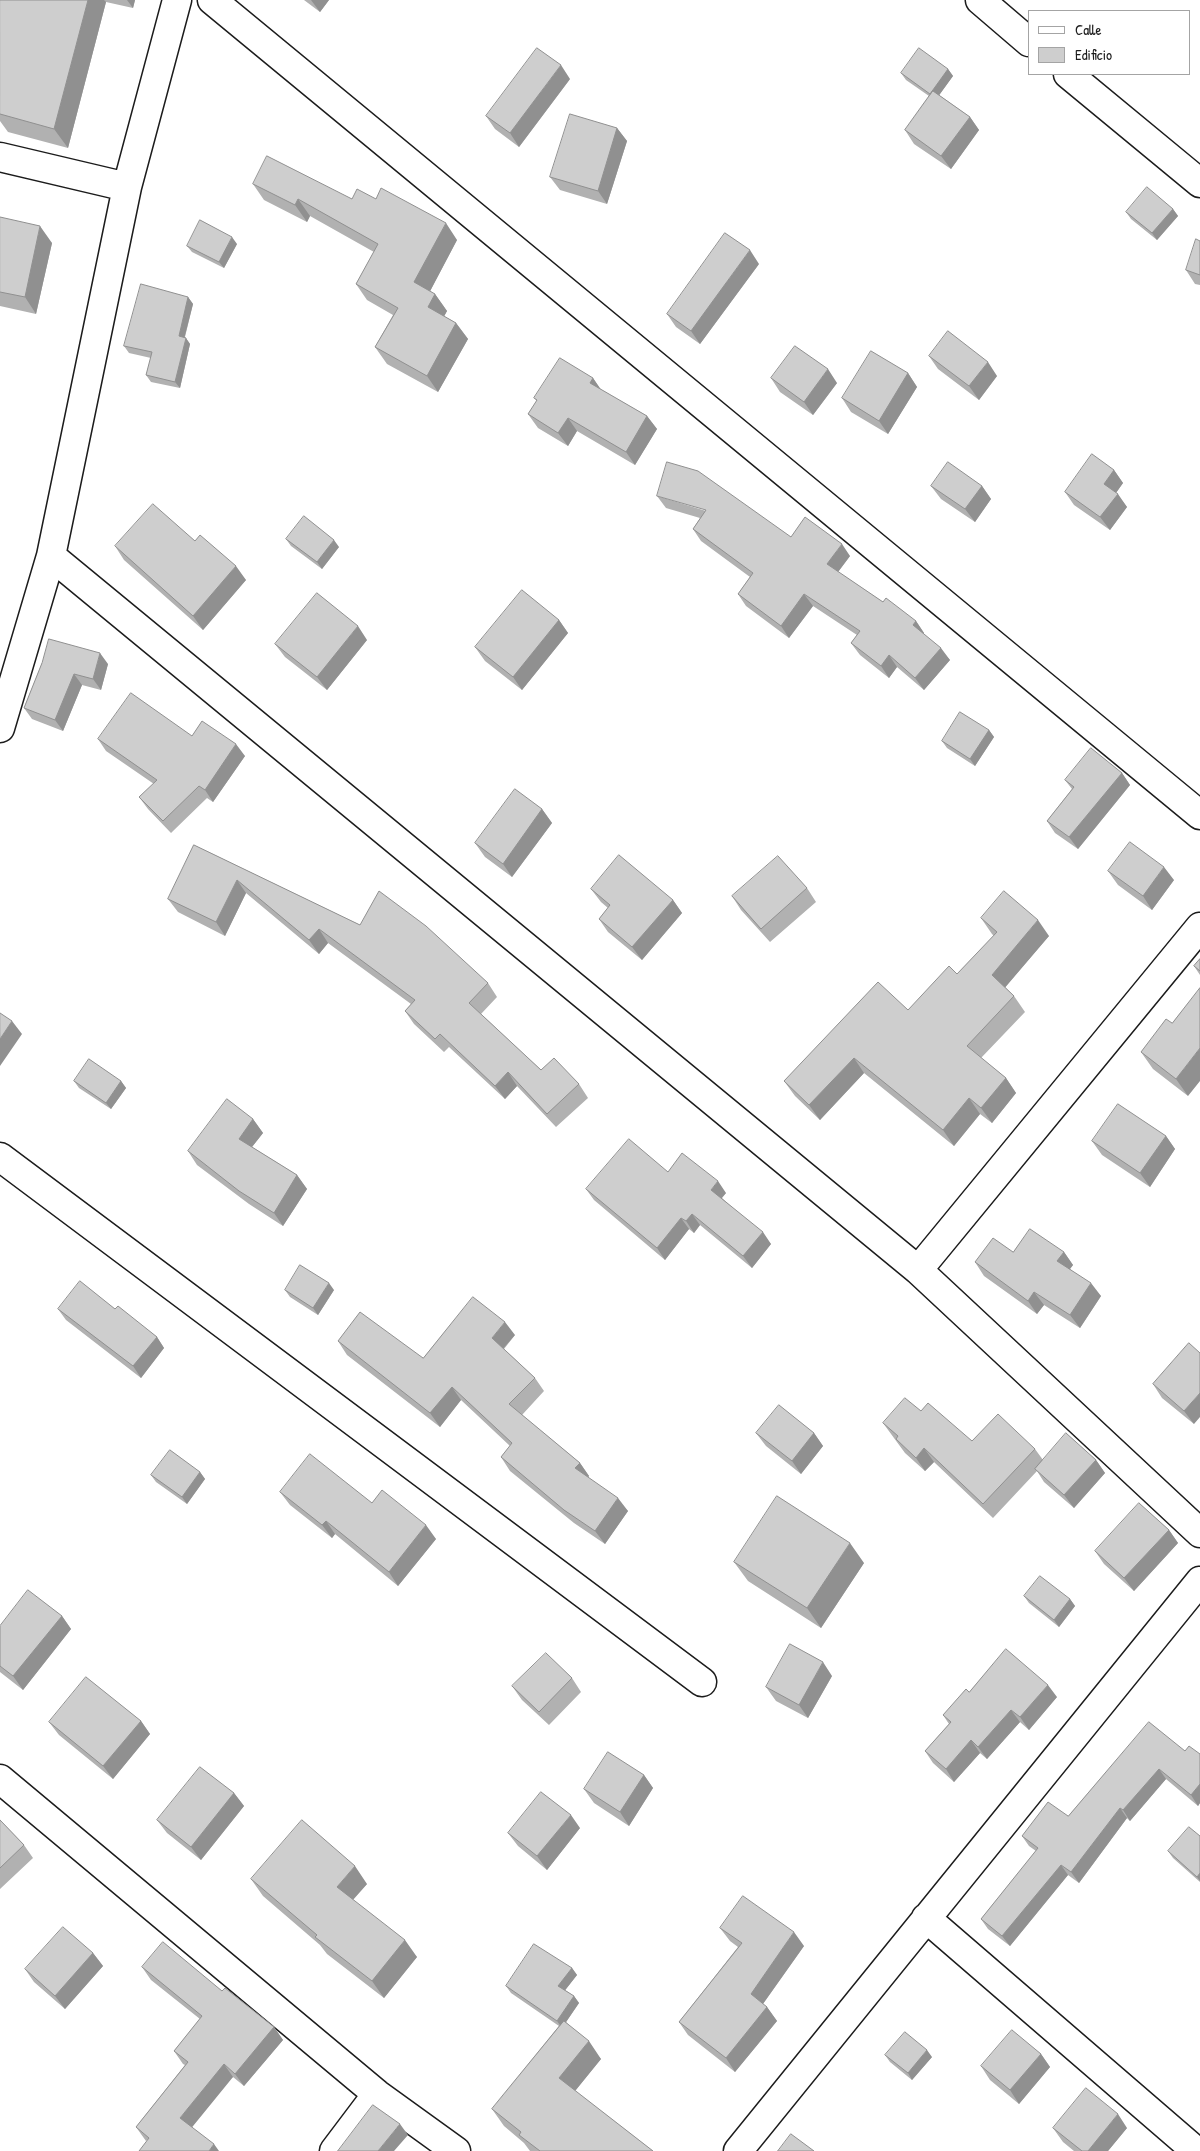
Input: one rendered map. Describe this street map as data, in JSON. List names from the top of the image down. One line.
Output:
{"legend":["Calle","Edificio"]}
